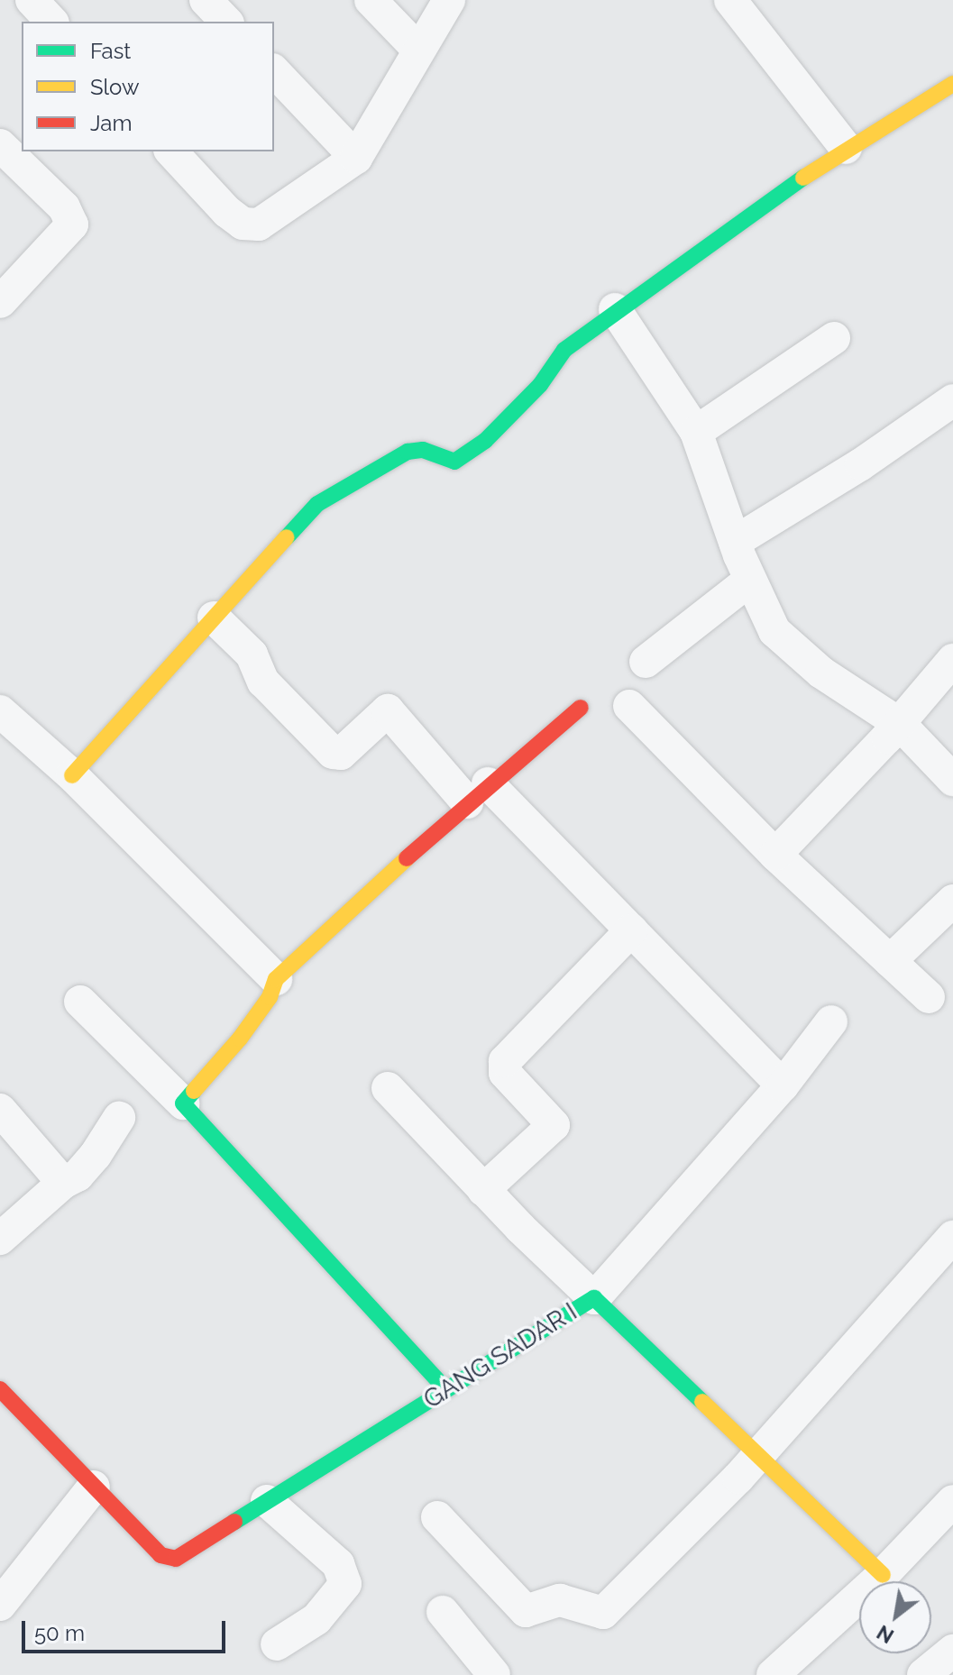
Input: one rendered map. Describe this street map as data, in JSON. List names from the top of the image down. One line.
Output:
{"streets":{"street":["GANG SADAR I"]},"legend":["Fast","Slow","Jam"],"scale_bar":"50 m","north":"bottom left"}
